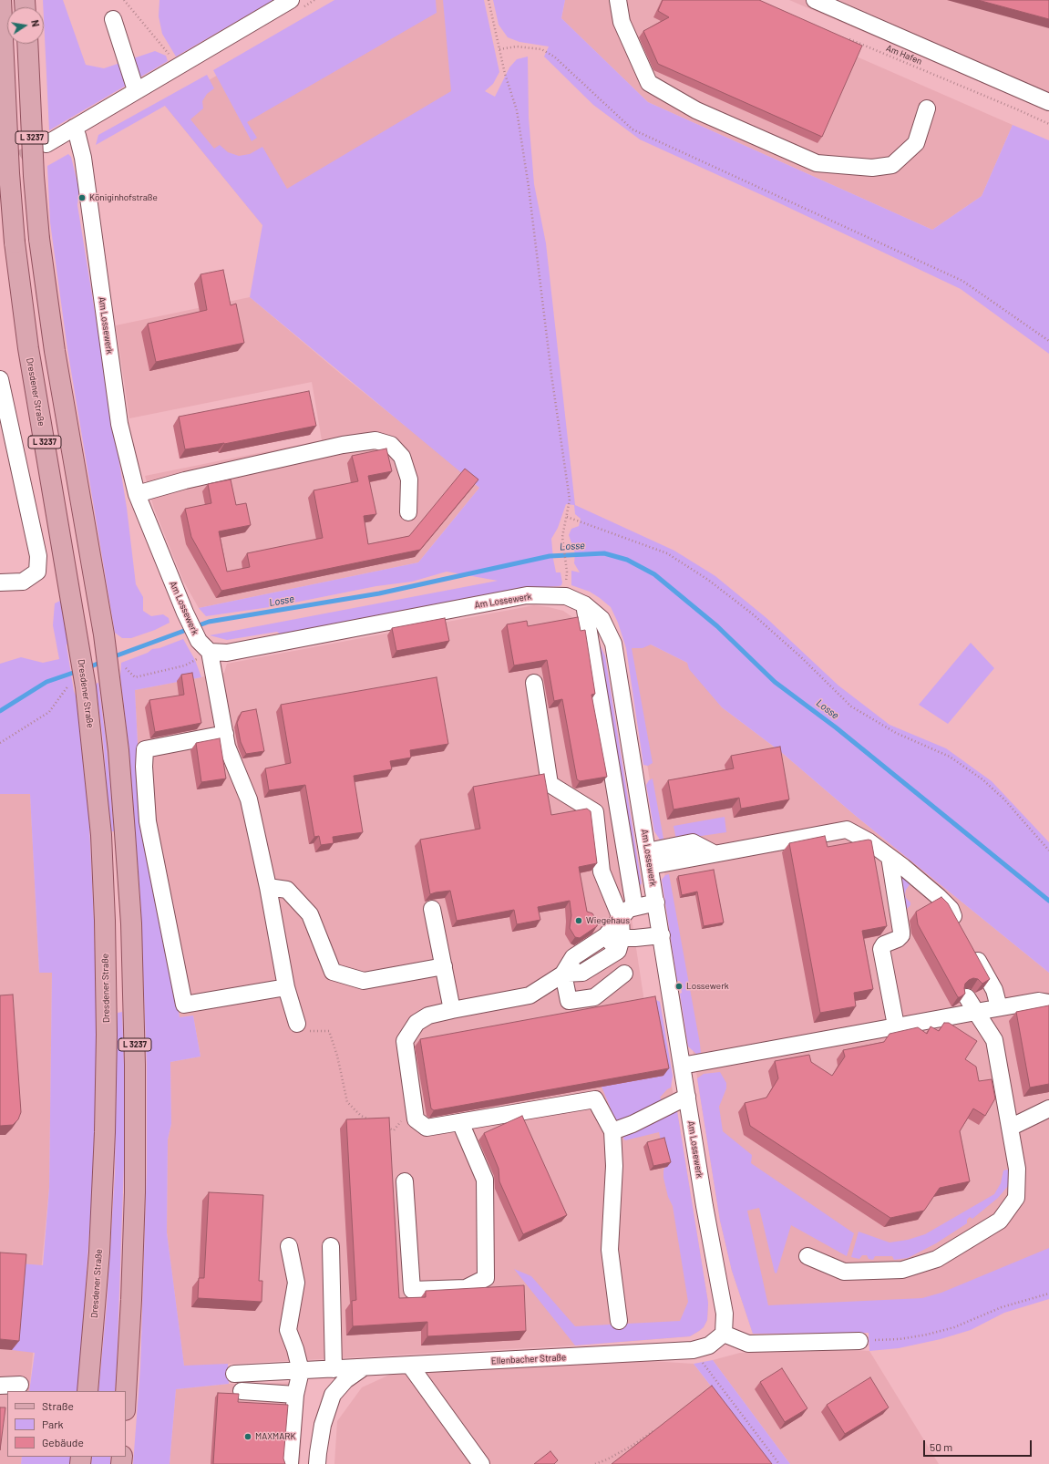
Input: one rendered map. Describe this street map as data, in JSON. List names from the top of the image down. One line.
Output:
{"streets":{"main road":["L 3237","Dresdener Straße"],"street":["Am Lossewerk","Ellenbacher Straße"],"path":["Am Hafen"]},"water":["Losse"],"places":["Königinhofstraße","Wiegehaus","Lossewerk","MAXMARK"],"legend":["Straße","Park","Gebäude"],"scale_bar":"50 m","north":"right"}
